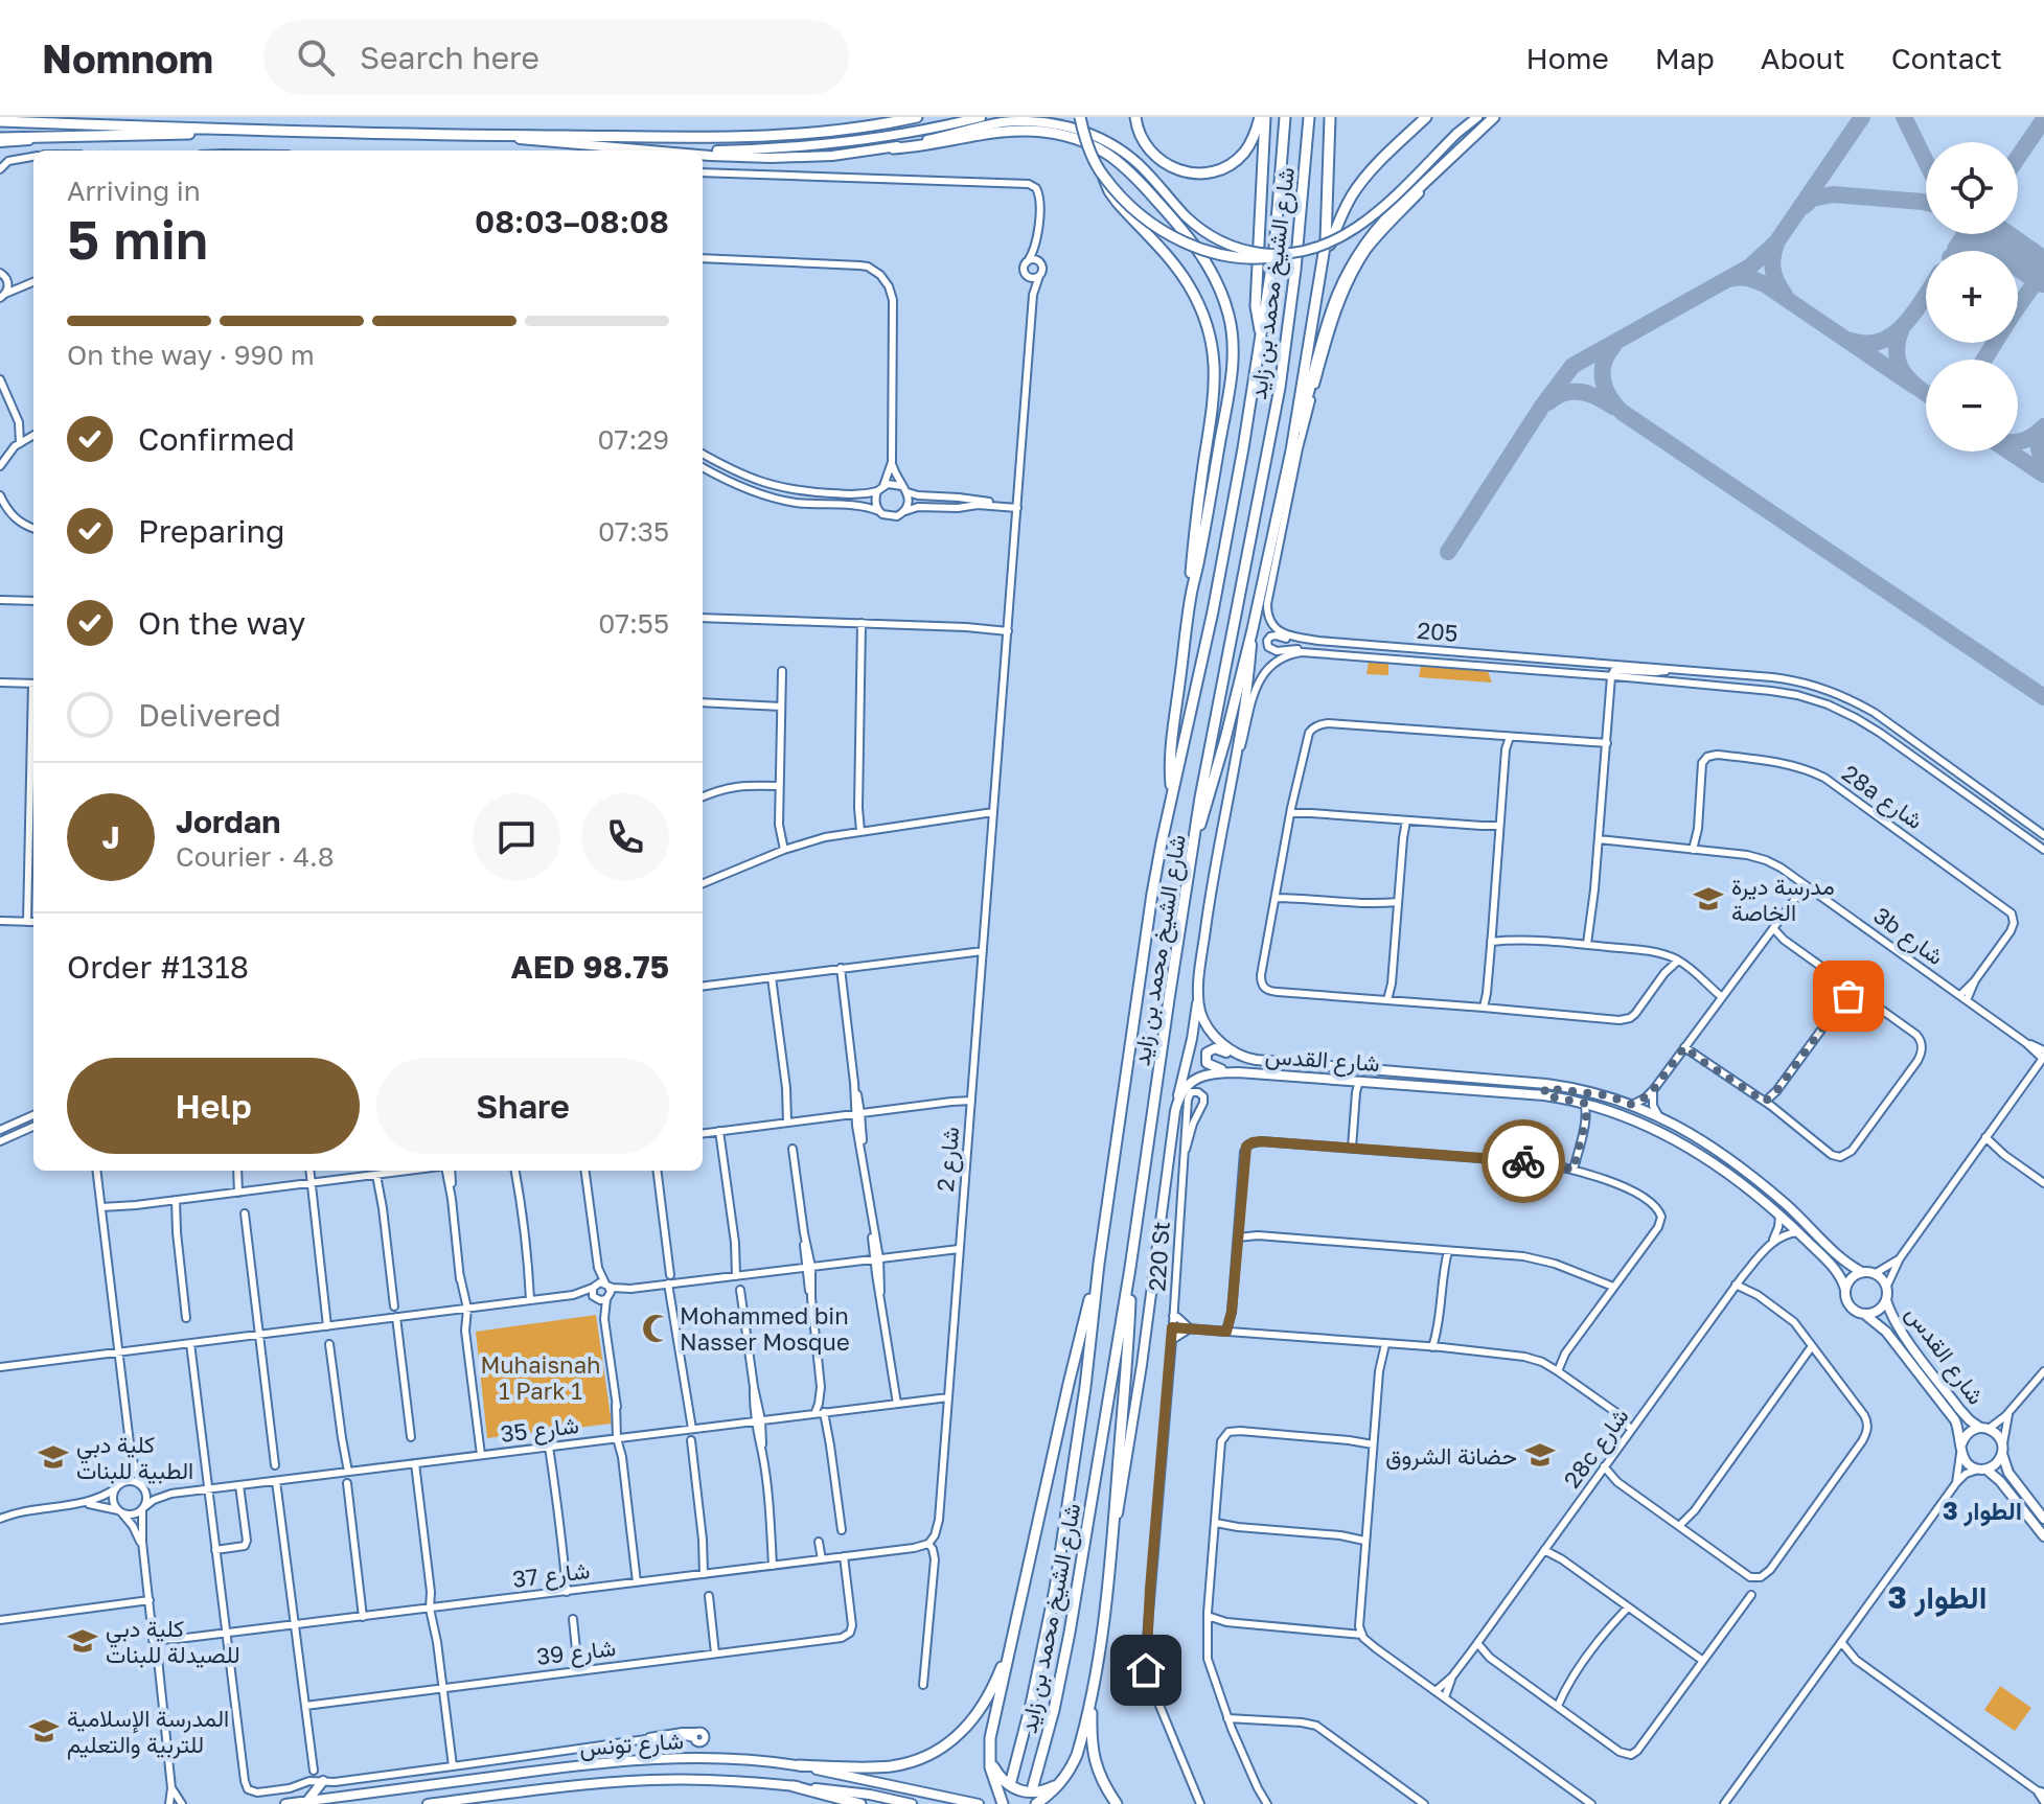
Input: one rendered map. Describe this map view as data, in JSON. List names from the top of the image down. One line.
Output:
{"streets":{"highway":["شارع الشيخ محمد بن زايد"],"main road":["شارع القدس","شارع تونس"],"street":["205","28a شارع","3b شارع","شارع 2","220 St","شارع 35","28c شارع","شارع 37","شارع 39"]},"crossings":[["205","شارع القدس"],["28a شارع","3b شارع"],["شارع القدس","28c شارع"],["شارع 2","شارع 35"],["شارع 2","شارع 37"],["شارع 37","شارع 39"]],"districts":["الطوار 3","الطوار 3"],"parks":["Muhaisnah 1 Park 1"],"places":{"school or university":["مدرسة ديرة الخاصة","حضانة الشروق","كلية دبي الطبية للبنات","كلية دبي للصيدلة للبنات","المدرسة الإسلامية للتربية والتعليم"],"mosque":["Mohammed bin Nasser Mosque"]},"page":{"header":"Nomnom","search":"Search here","nav":["Home","Map","About","Contact"],"map_buttons":["+","−"],"heading":["5 min","Arriving in","08:03–08:08"],"panel":["Jordan","Courier · 4.8","Order #1318","AED 98.75"],"bar":"On the way · 990 m","list":[["Confirmed","07:29"],["Preparing","07:35"],["On the way","07:55"],"Delivered"],"round":"J","buttons":["Help","Share"]}}
